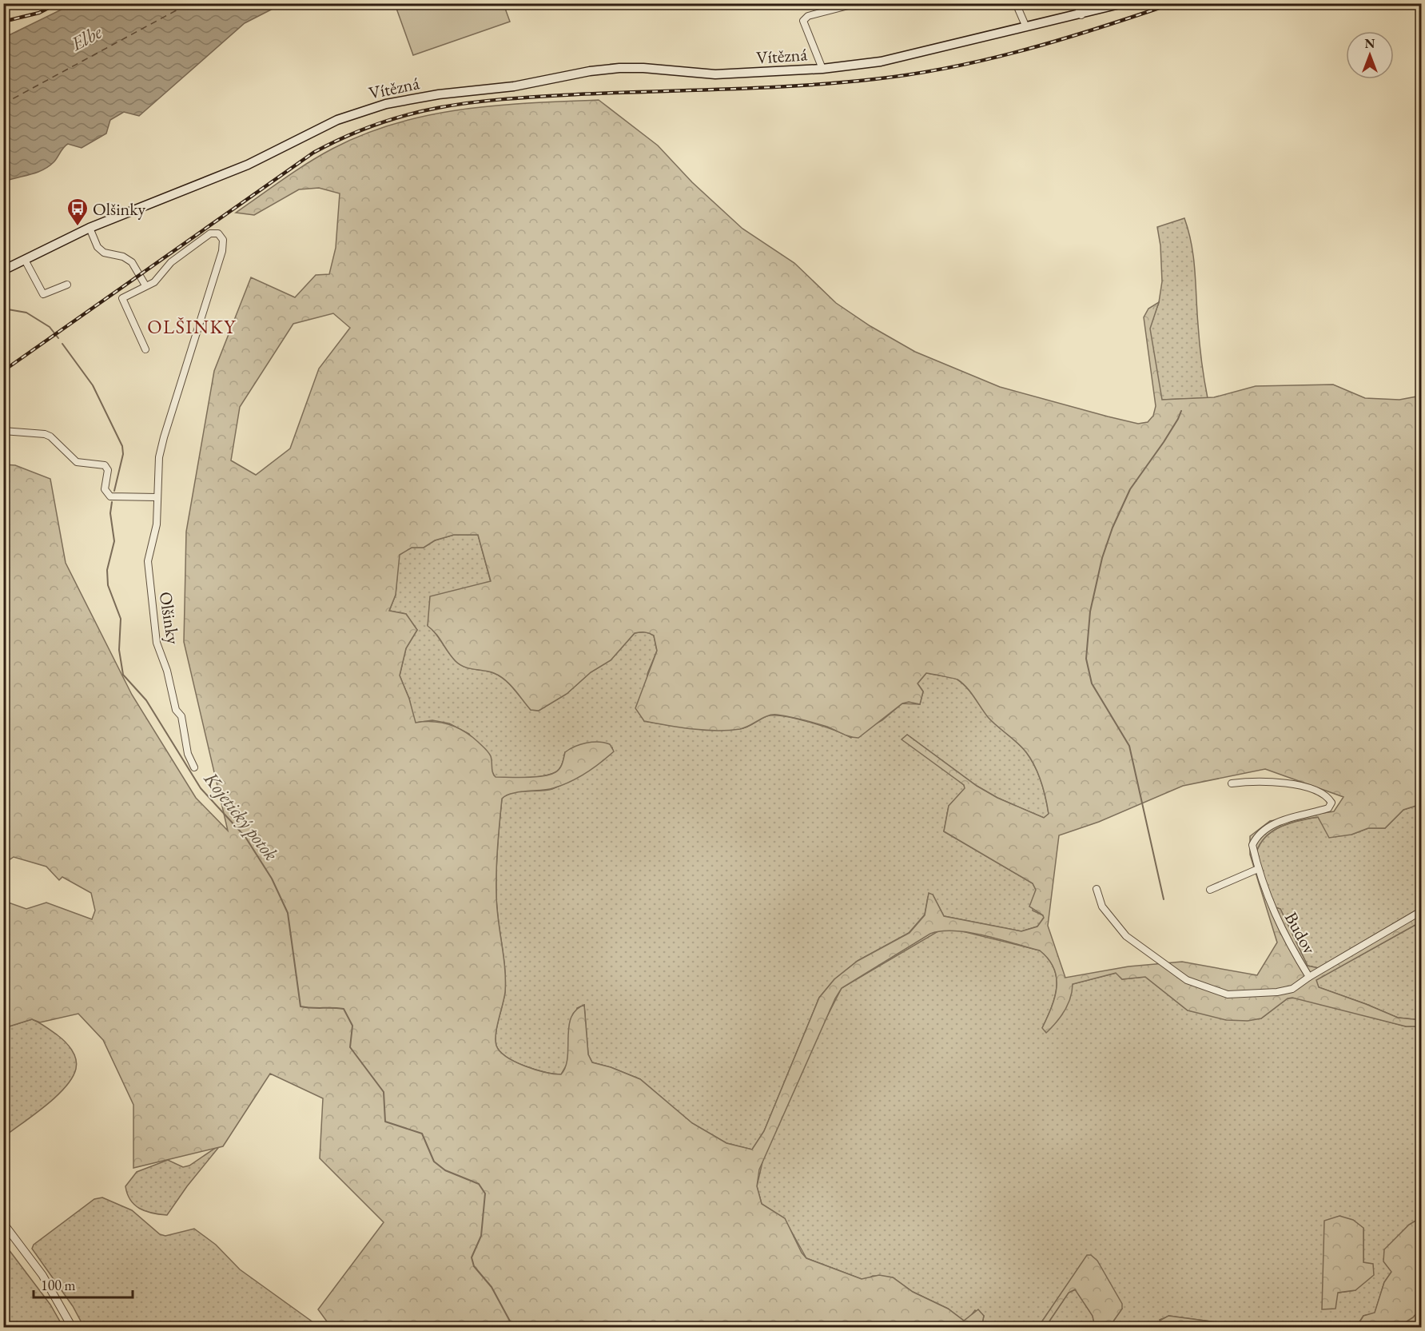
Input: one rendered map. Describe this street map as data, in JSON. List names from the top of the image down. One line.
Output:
{"streets":{"main road":["Vítězná"],"street":["Olšinky","Budov"]},"districts":["OLŠINKY"],"water":["Elbe","Kojetický potok"],"places":{"bus stop":["Olšinky"]},"scale_bar":"100 m","north":"top"}
